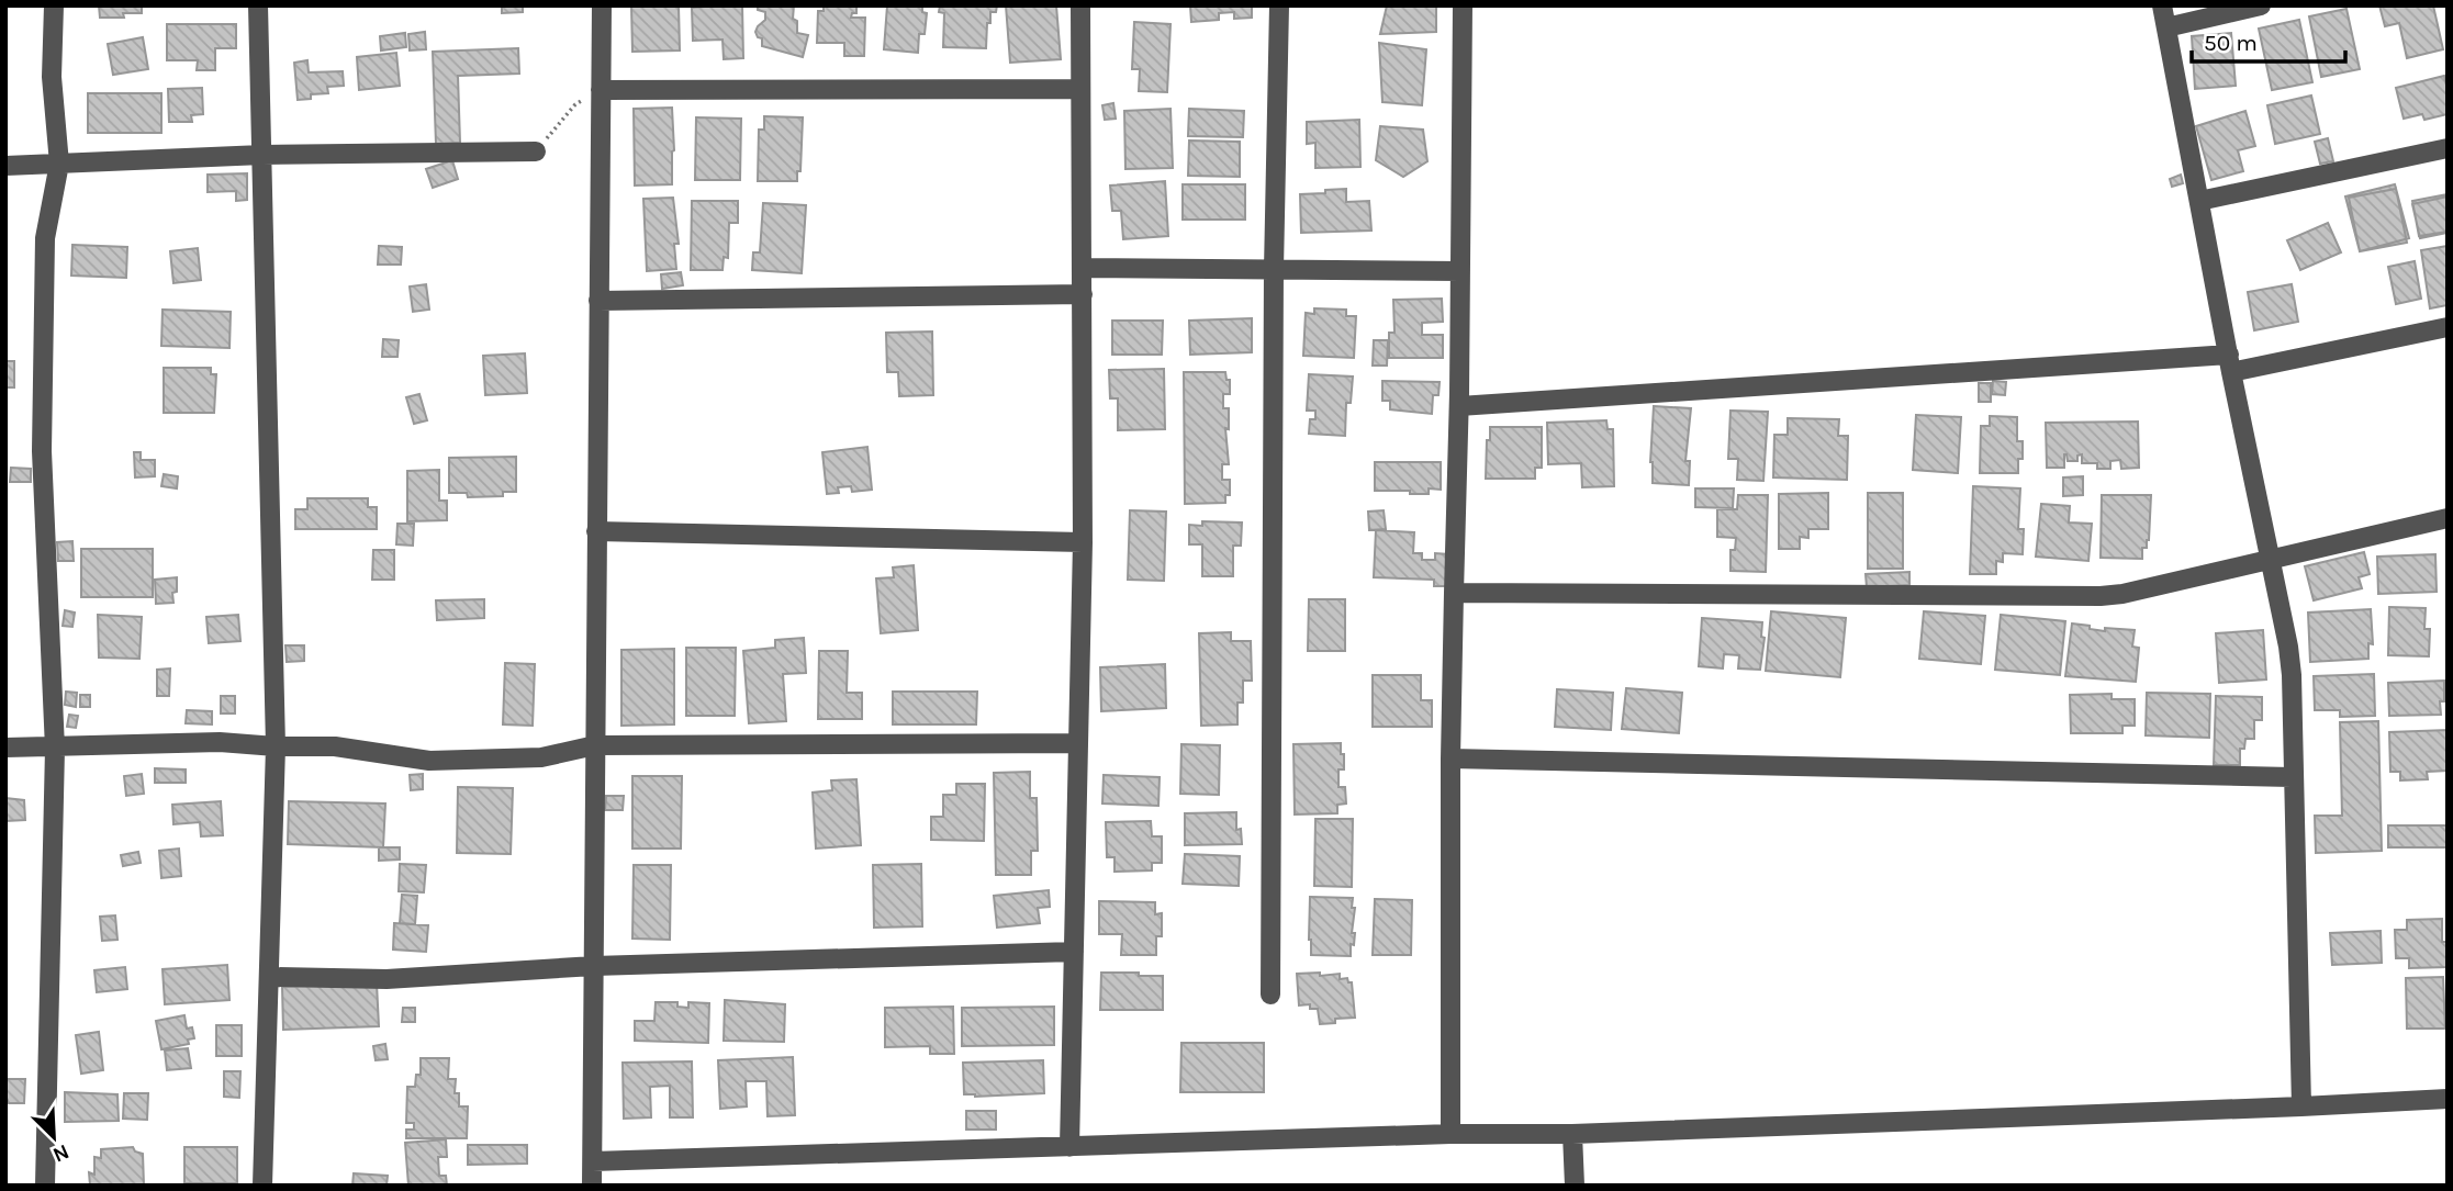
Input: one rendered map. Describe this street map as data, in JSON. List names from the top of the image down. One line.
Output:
{"scale_bar":"50 m","north":"bottom right"}
